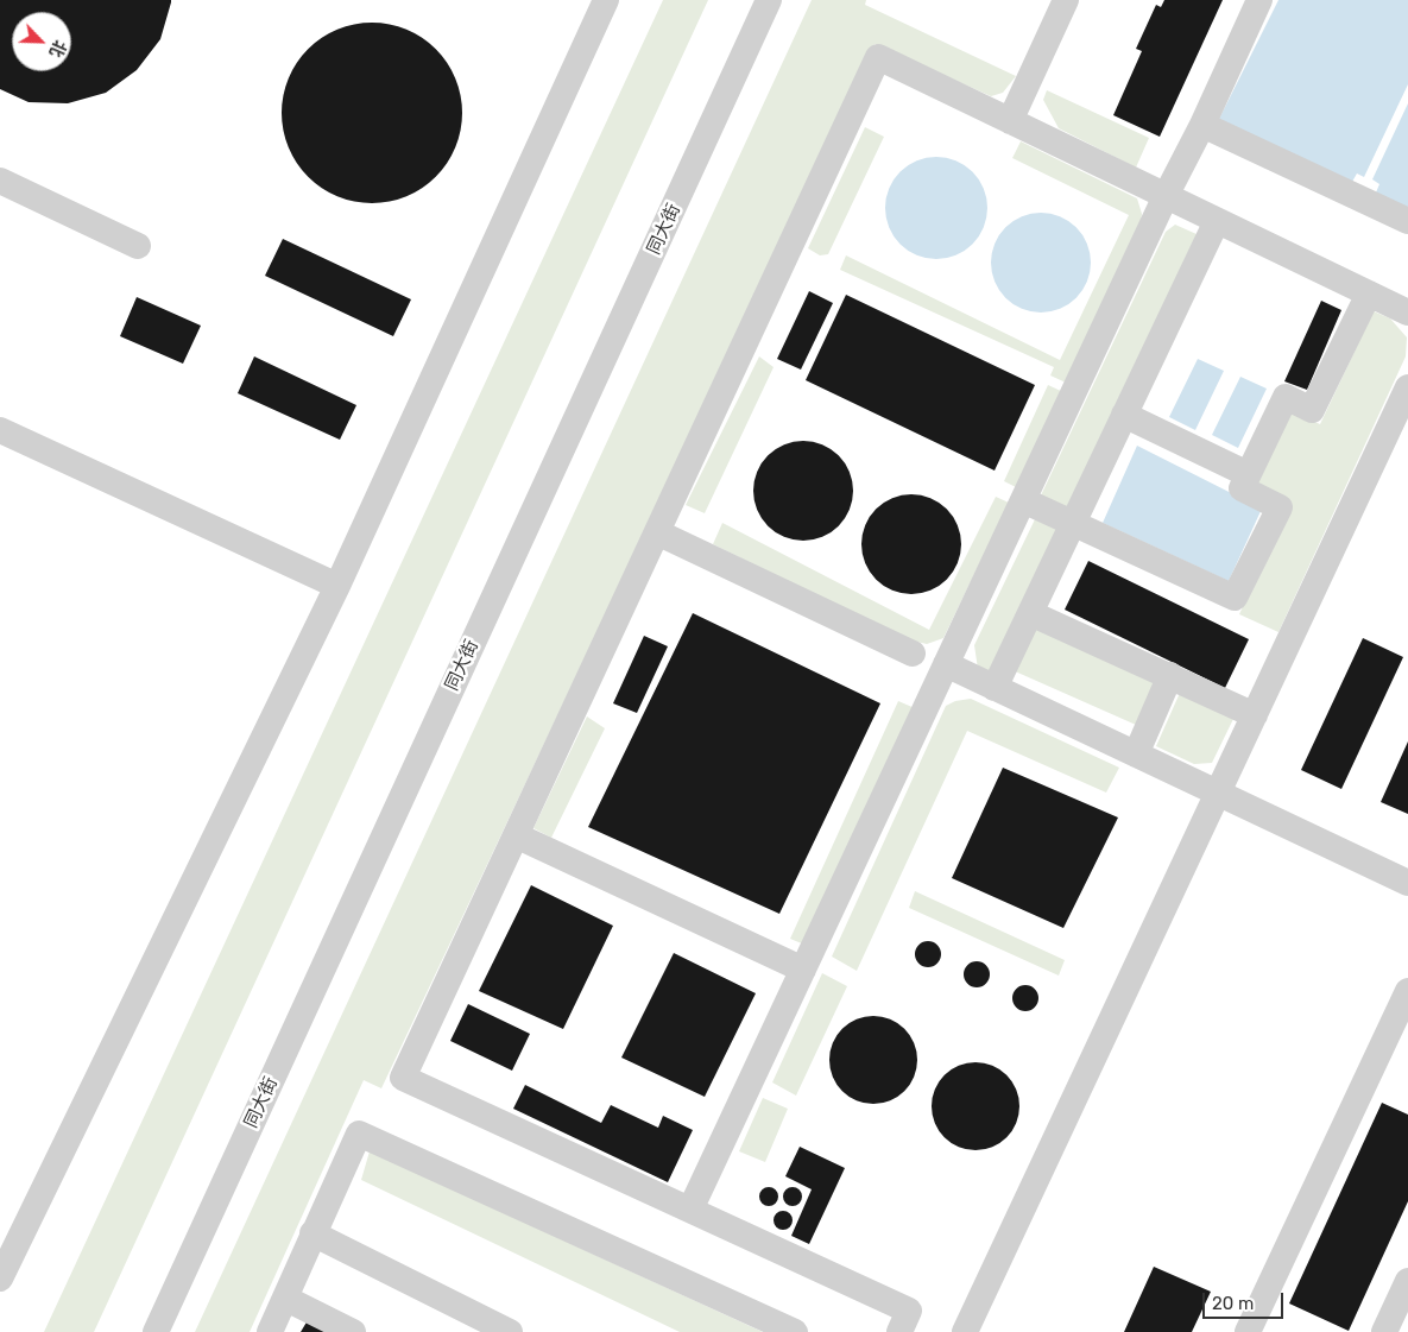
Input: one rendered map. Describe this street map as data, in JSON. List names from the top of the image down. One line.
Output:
{"streets":{"street":["同大街"]},"scale_bar":"20 m","north":"bottom right"}
